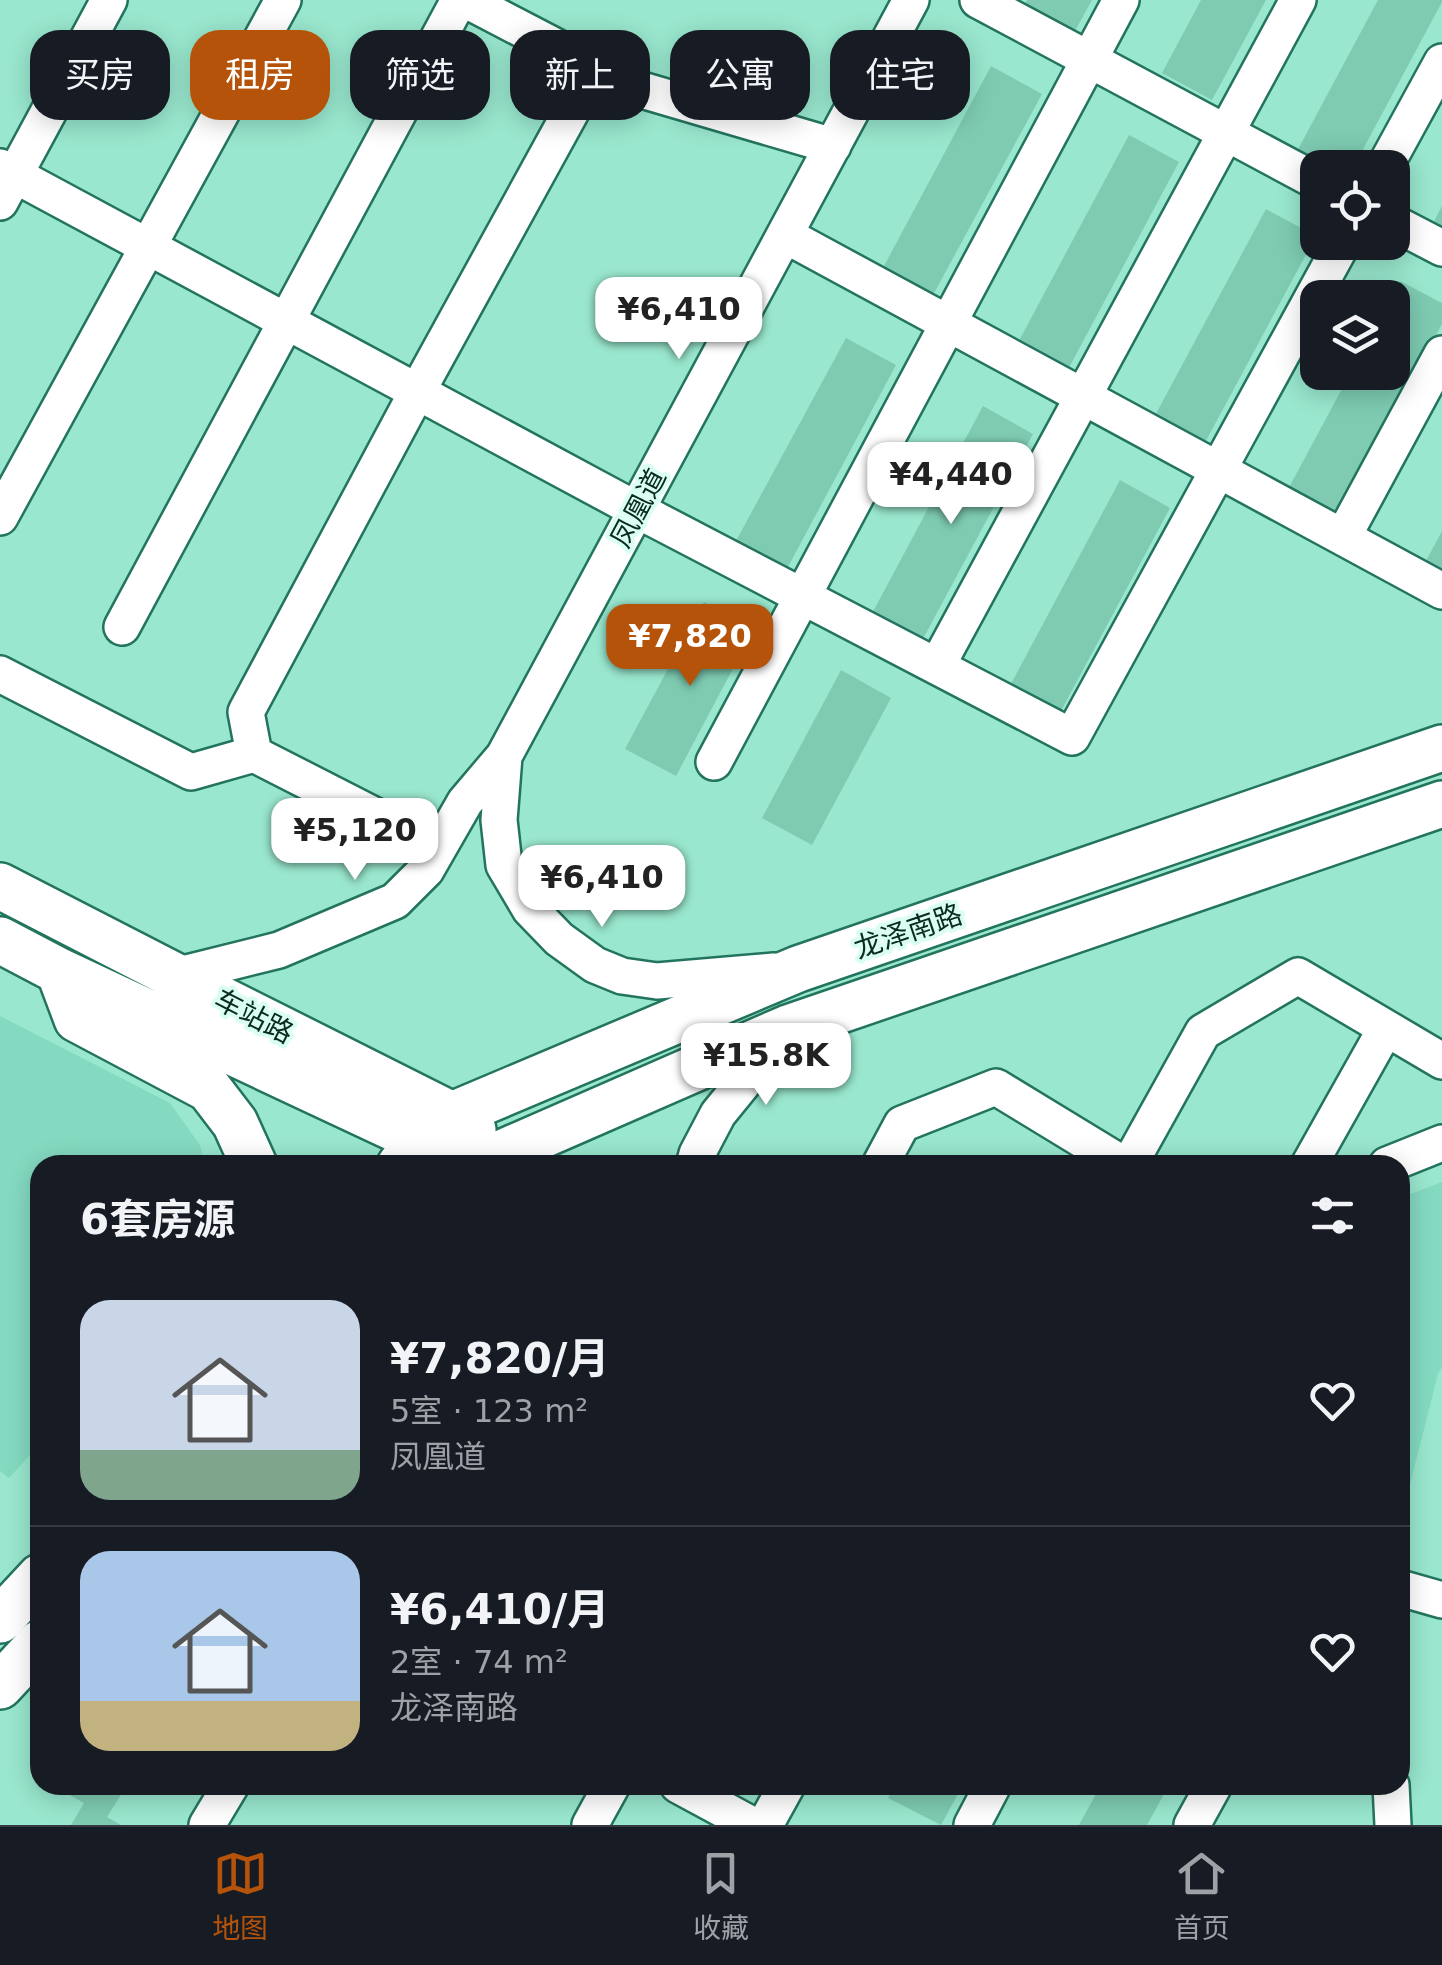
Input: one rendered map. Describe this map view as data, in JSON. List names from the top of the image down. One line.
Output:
{"streets":{"main road":["龙泽南路","车站路"],"street":["凤凰道"]},"crossings":[["凤凰道","车站路"],["龙泽南路","车站路"]],"page":{"chip":["买房","租房","筛选","新上","公寓","住宅"],"price":["¥6,410","¥4,440","¥7,820","¥5,120","¥6,410","¥15.8K"],"heading":"6套房源","list":[{"name":"¥7,820/月","note":"5室 · 123 m² · 凤凰道"},{"name":"¥6,410/月","note":"2室 · 74 m² · 龙泽南路"}],"tabs":["地图","收藏","首页"]}}
